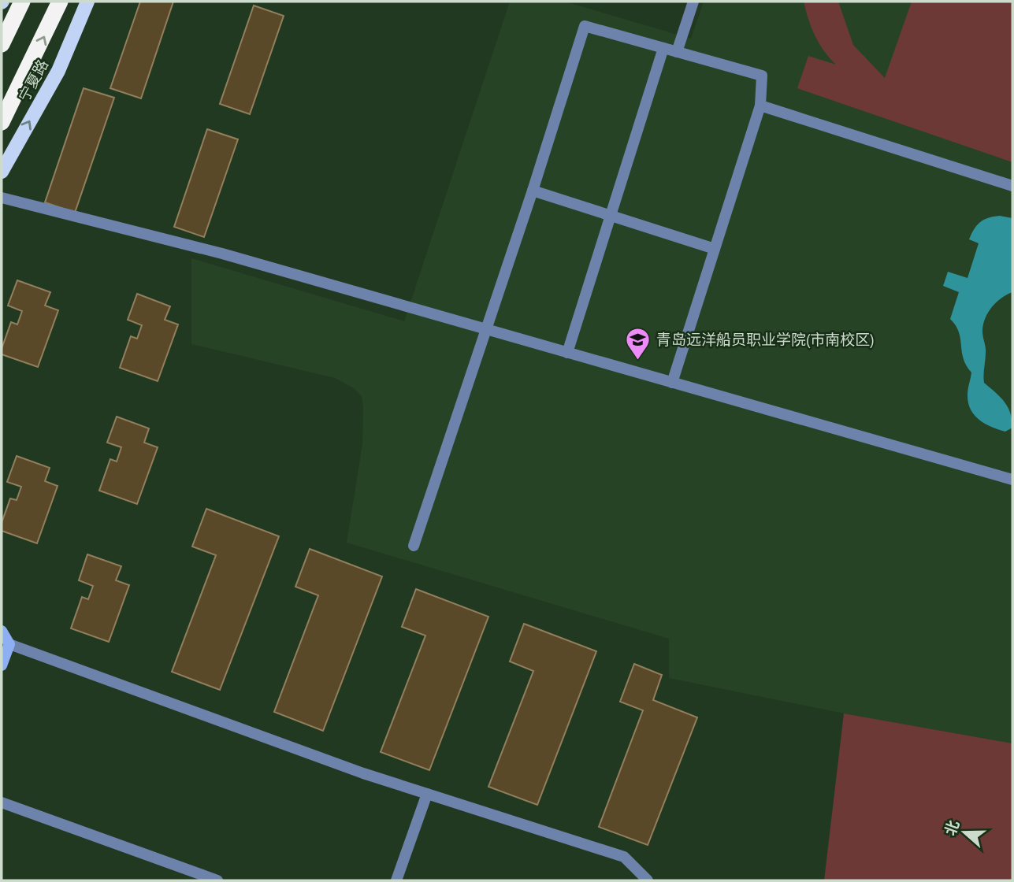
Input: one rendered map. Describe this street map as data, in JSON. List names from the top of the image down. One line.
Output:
{"streets":{"main road":["宁夏路"]},"one_way":["宁夏路"],"places":{"school or university":["青岛远洋船员职业学院(市南校区)"]},"north":"left"}
